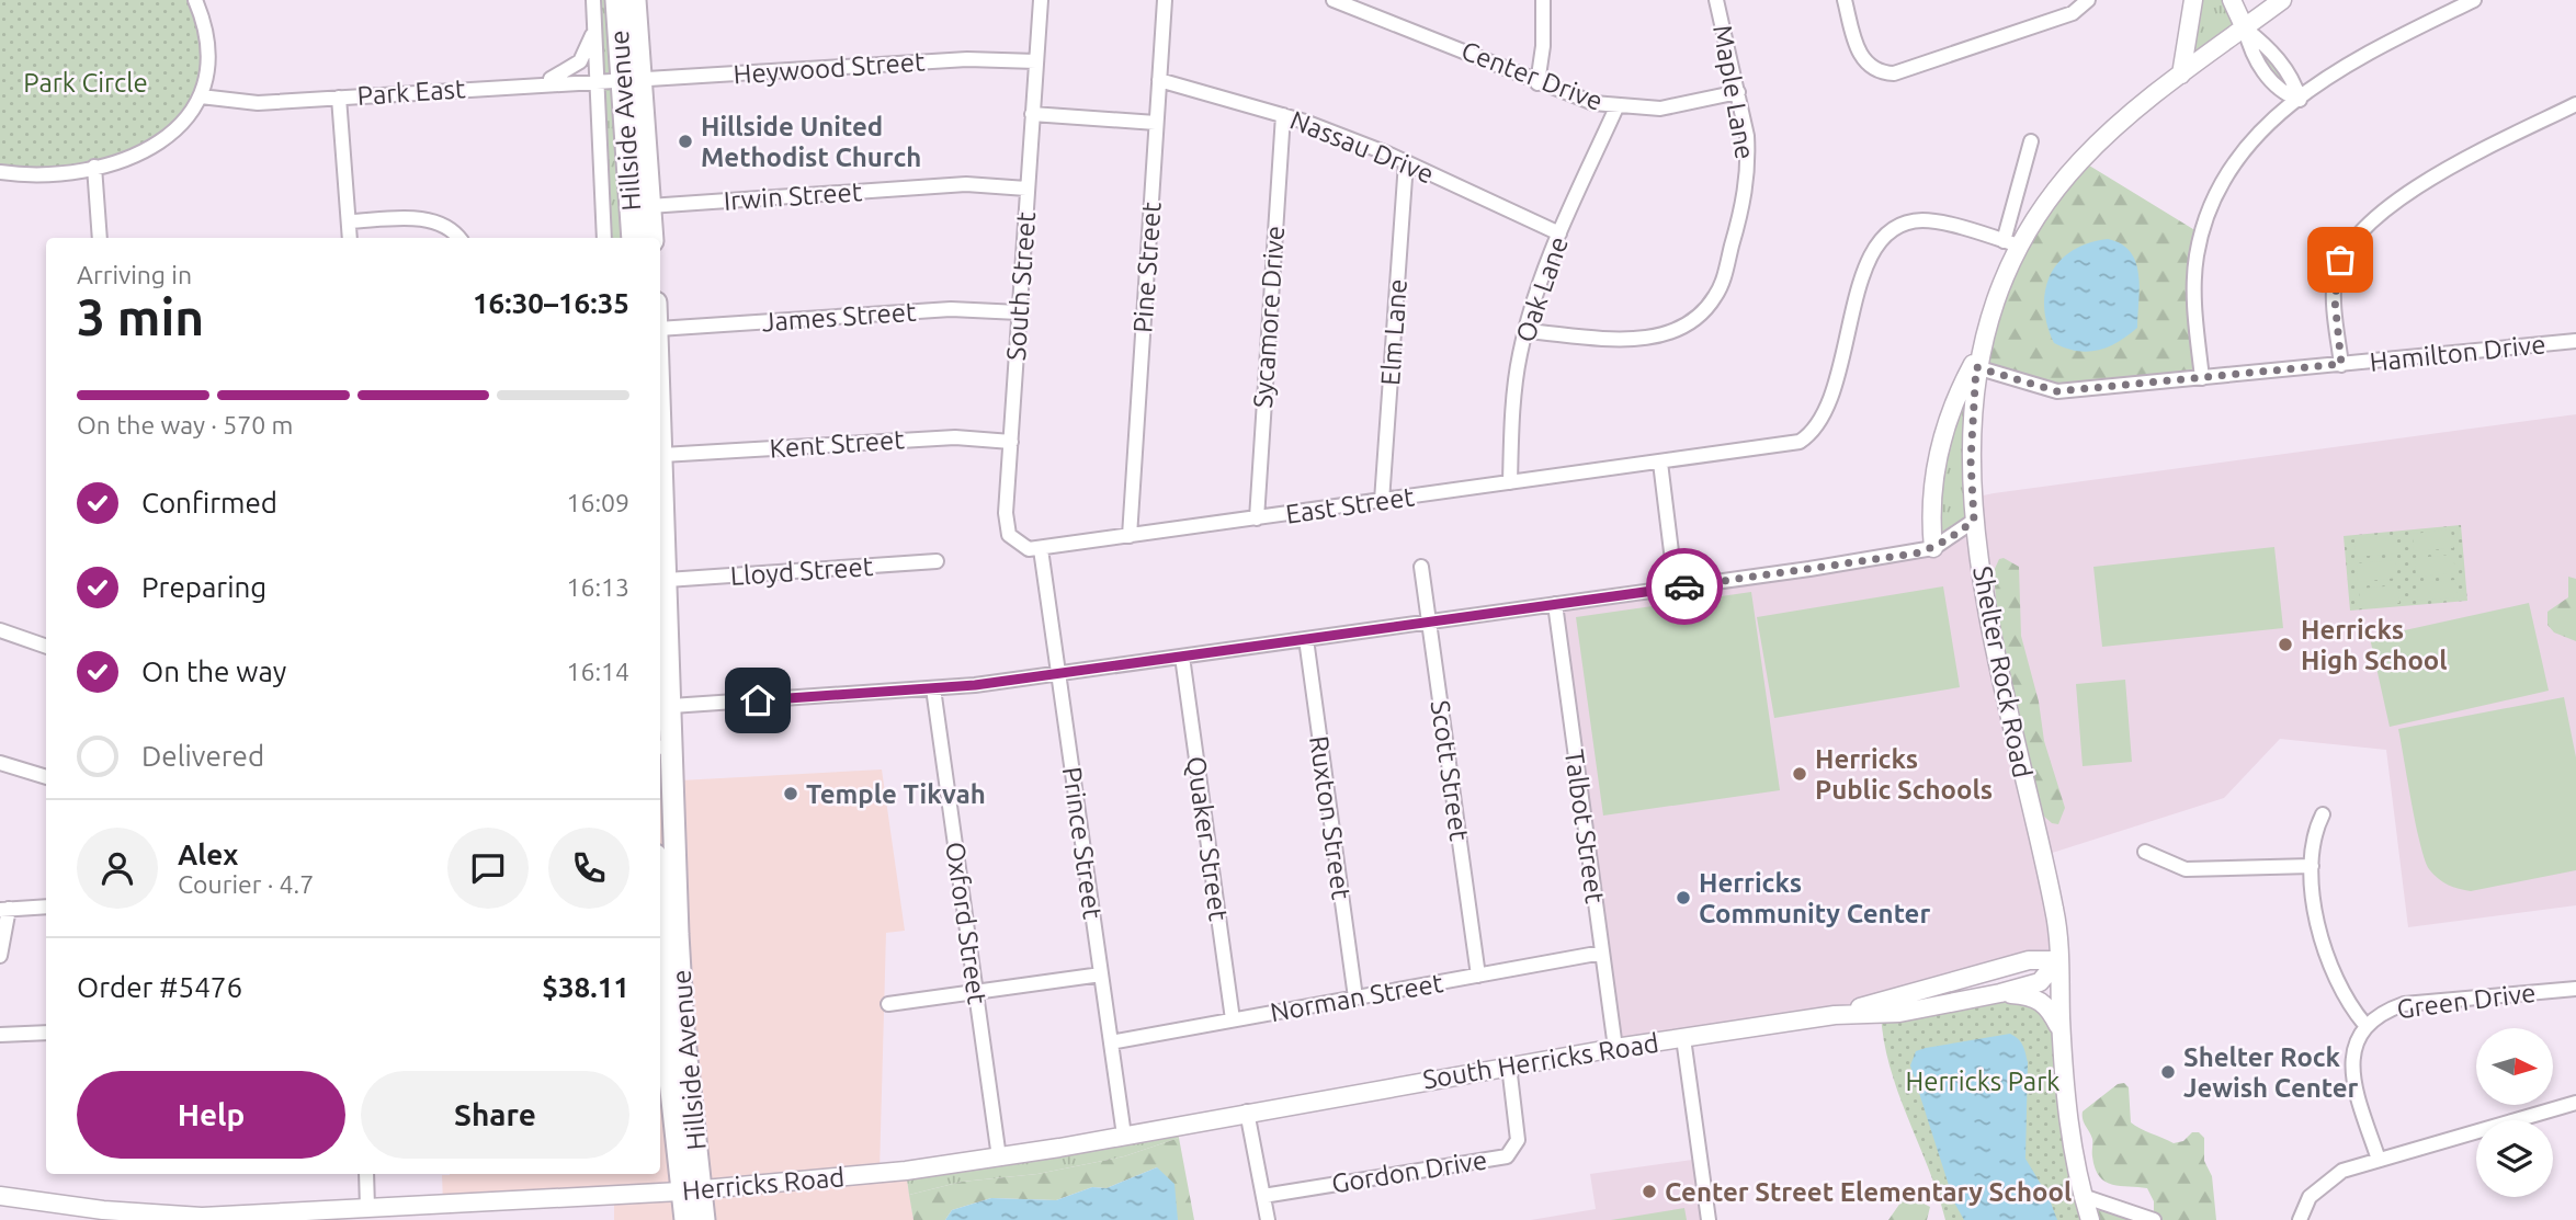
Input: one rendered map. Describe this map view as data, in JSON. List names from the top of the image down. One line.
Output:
{"streets":{"main road":["Hillside Avenue","Shelter Rock Road","South Herricks Road","Herricks Road"],"street":["Heywood Street","Center Drive","Park East","Maple Lane","Nassau Drive","Irwin Street","Pine Street","South Street","Oak Lane","James Street","Sycamore Drive","Elm Lane","Hamilton Drive","Kent Street","East Street","Lloyd Street","Scott Street","Ruxton Street","Talbot Street","Quaker Street","Prince Street","Oxford Street","Norman Street","Green Drive","Gordon Drive"]},"crossings":[["Heywood Street","Park East"],["Heywood Street","Hillside Avenue"],["Heywood Street","South Street"],["Center Drive","Maple Lane"],["Center Drive","Oak Lane"],["Park East","Hillside Avenue"],["Maple Lane","Oak Lane"],["Hillside Avenue","Irwin Street"],["Hillside Avenue","Kent Street"],["Hillside Avenue","Lloyd Street"],["Hillside Avenue","Herricks Road"],["Nassau Drive","Pine Street"],["Nassau Drive","Oak Lane"],["Nassau Drive","Sycamore Drive"],["Nassau Drive","Elm Lane"],["Irwin Street","South Street"],["Pine Street","East Street"],["South Street","James Street"],["South Street","Kent Street"],["South Street","East Street"],["South Street","Prince Street"],["Oak Lane","East Street"],["Sycamore Drive","East Street"],["Elm Lane","East Street"],["Hamilton Drive","Shelter Rock Road"],["East Street","Shelter Rock Road"],["East Street","Prince Street"],["Shelter Rock Road","South Herricks Road"],["Scott Street","Norman Street"],["Ruxton Street","Norman Street"],["Talbot Street","Norman Street"],["Talbot Street","South Herricks Road"],["Quaker Street","Norman Street"],["Prince Street","Norman Street"],["Prince Street","Herricks Road"],["Oxford Street","Herricks Road"],["South Herricks Road","Gordon Drive"],["South Herricks Road","Herricks Road"]],"parks":["Park Circle","Herricks Park"],"places":["Hillside United Methodist Church","Herricks High School","Herricks Public Schools","Temple Tikvah","Herricks Community Center","Shelter Rock Jewish Center","Center Street Elementary School"],"north":"right","page":{"heading":["3 min","Arriving in","16:30–16:35"],"panel":["Alex","Courier · 4.7","Order #5476","$38.11"],"bar":"On the way · 570 m","list":[["Confirmed","16:09"],["Preparing","16:13"],["On the way","16:14"],"Delivered"],"buttons":["Help","Share"]}}
